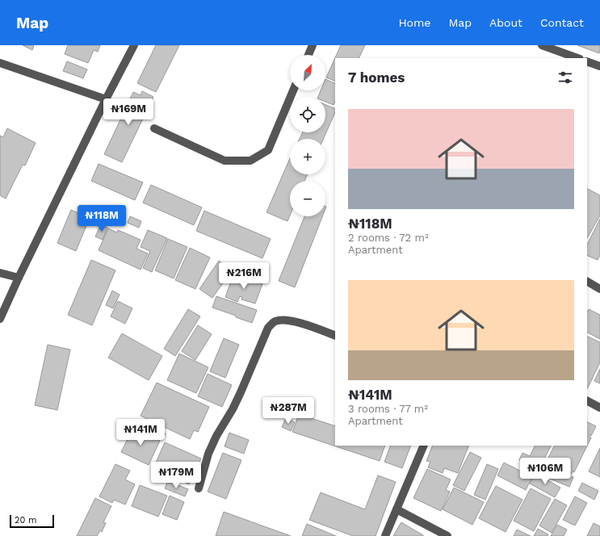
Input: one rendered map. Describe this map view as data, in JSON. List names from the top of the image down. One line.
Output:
{"scale_bar":"20 m","north":"top right","page":{"header":"Map","nav":["Home","Map","About","Contact"],"map_buttons":["+","−"],"heading":"7 homes","list":[{"name":"₦118M","note":"2 rooms · 72 m² · Apartment"},{"name":"₦141M","note":"3 rooms · 77 m² · Apartment"}],"price":["₦169M","₦118M","₦216M","₦287M","₦141M","₦106M","₦179M"],"scale":"20 m"}}
